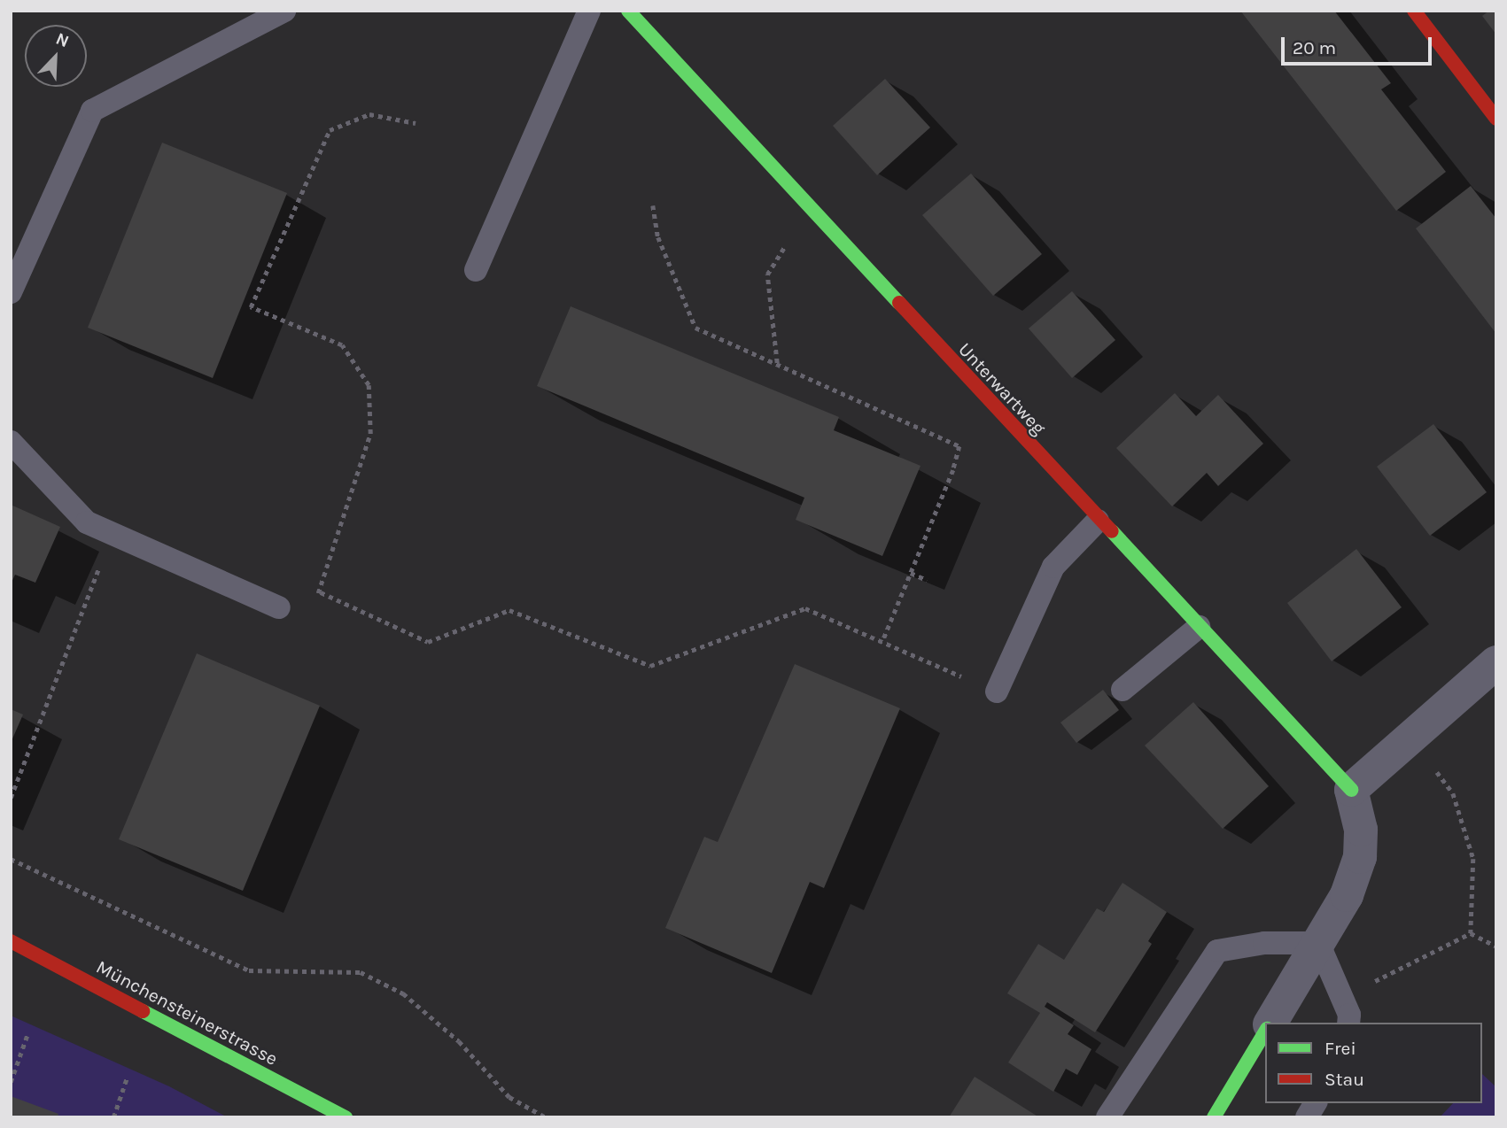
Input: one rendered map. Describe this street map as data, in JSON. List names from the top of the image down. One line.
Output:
{"streets":{"street":["Unterwartweg","Münchensteinerstrasse"]},"legend":["Frei","Stau"],"scale_bar":"20 m","north":"top right"}
